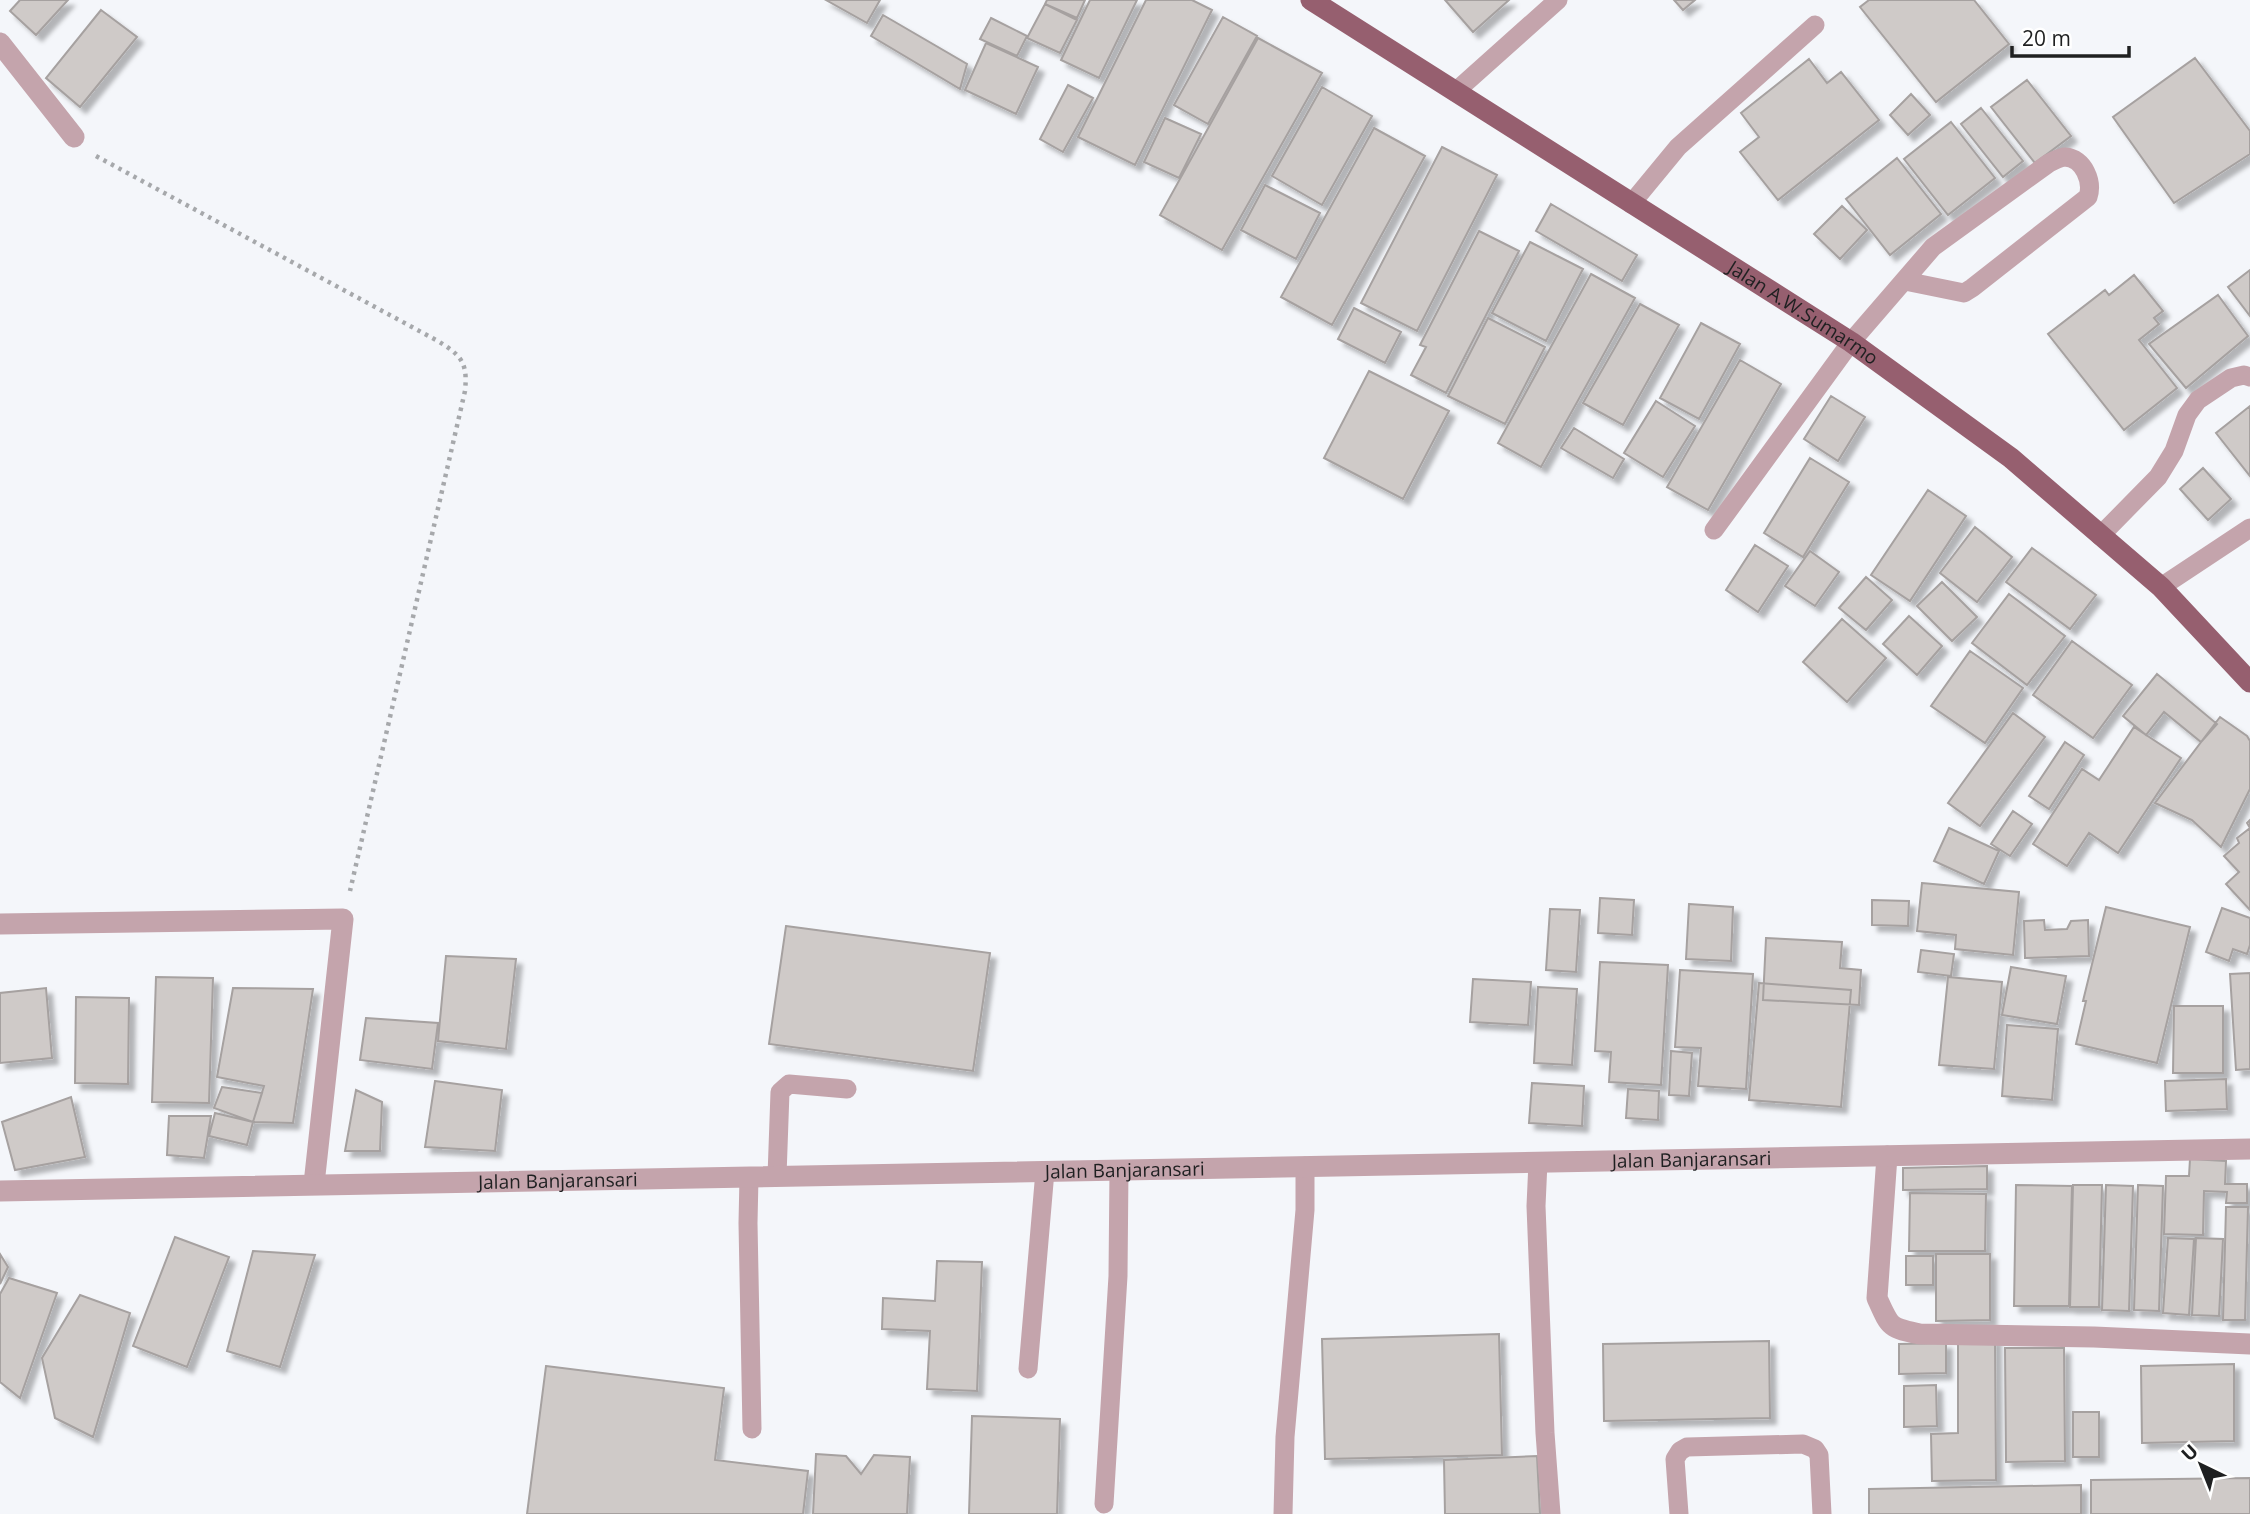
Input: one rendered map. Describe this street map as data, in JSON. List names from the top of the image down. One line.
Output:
{"streets":{"main road":["Jalan A.W.Sumarmo"],"street":["Jalan Banjaransari"]},"scale_bar":"20 m","north":"top left"}
